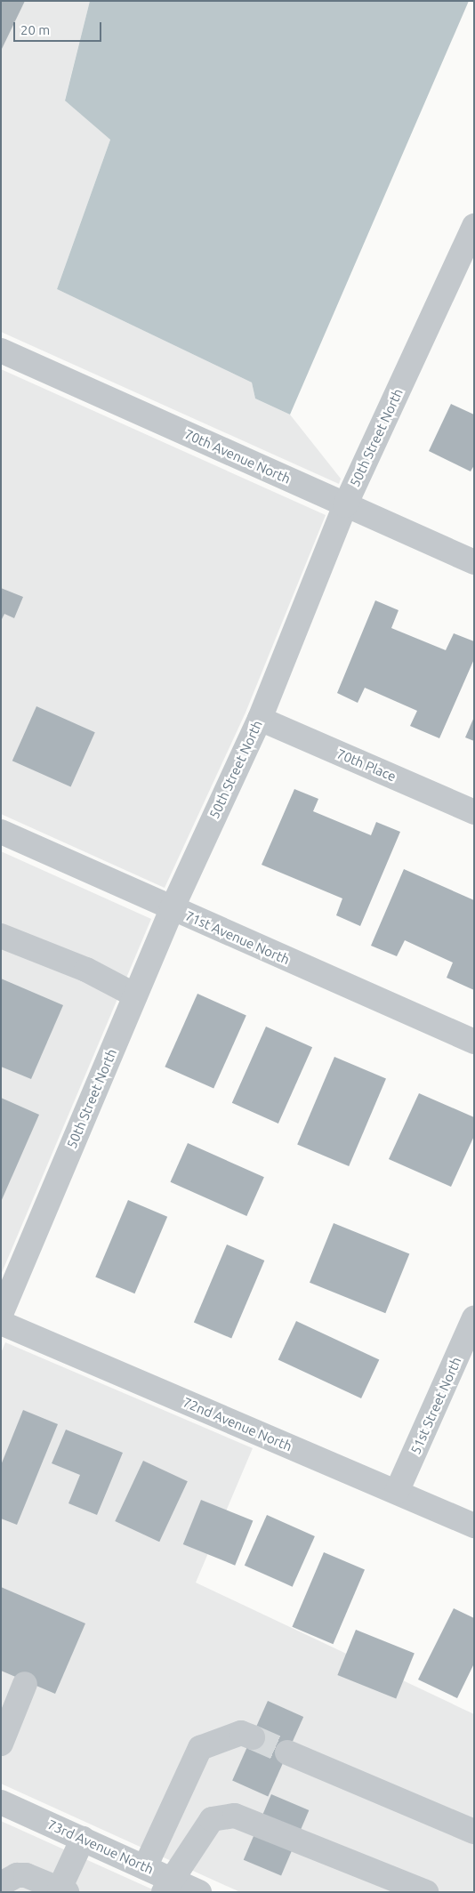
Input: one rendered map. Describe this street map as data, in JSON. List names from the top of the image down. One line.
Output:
{"streets":{"street":["50th Street North","70th Avenue North","70th Place","71st Avenue North","51st Street North","72nd Avenue North","73rd Avenue North"]},"crossings":[["50th Street North","70th Avenue North"],["50th Street North","70th Place"],["50th Street North","71st Avenue North"],["51st Street North","72nd Avenue North"]],"scale_bar":"20 m"}
